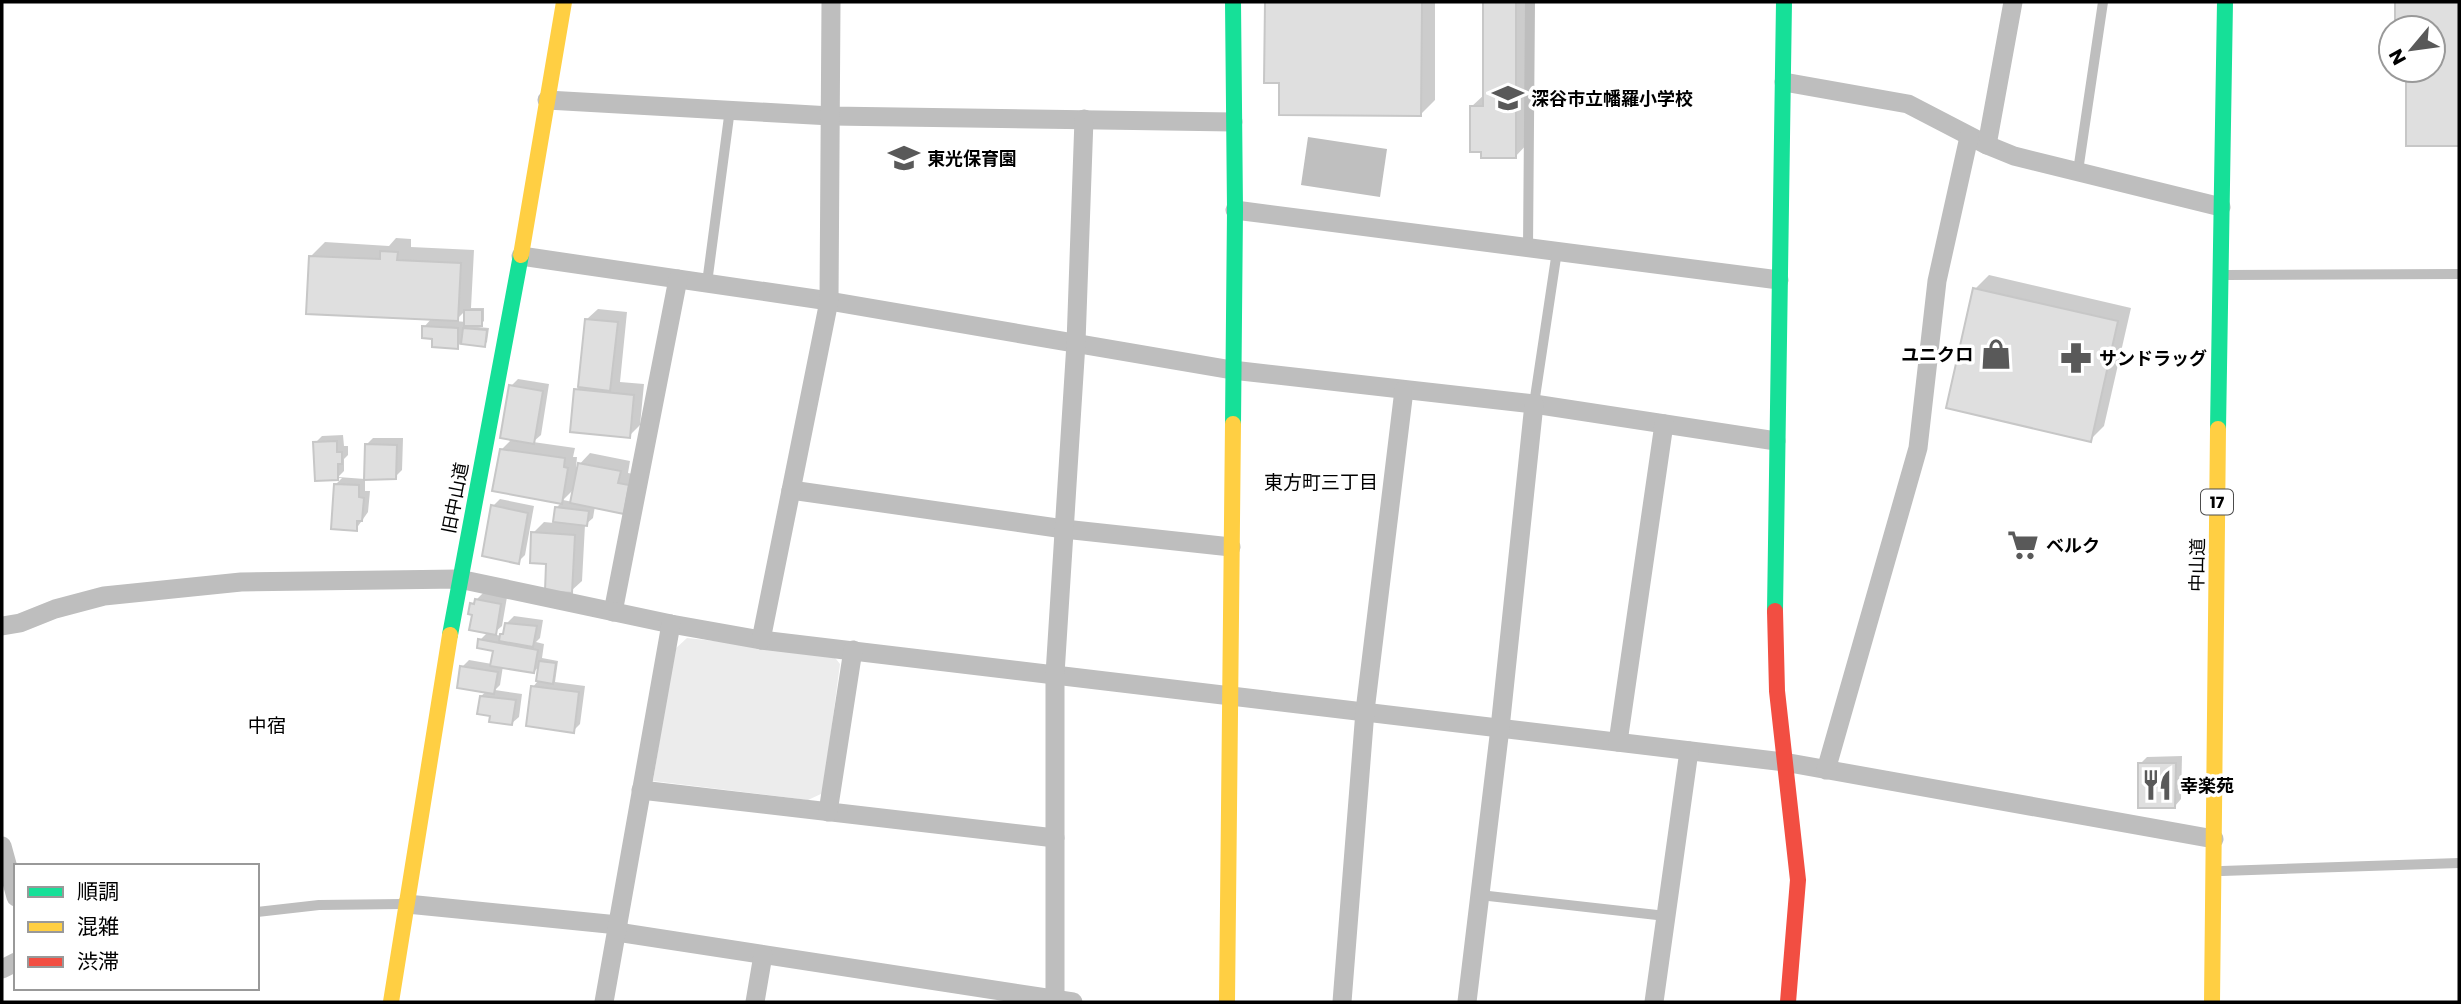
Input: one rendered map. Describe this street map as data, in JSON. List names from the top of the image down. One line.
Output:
{"streets":{"main road":["旧中山道","17","中山道"]},"districts":["東方町三丁目","中宿"],"places":{"school or university":["深谷市立幡羅小学校","東光保育園"],"shop":["ユニクロ"],"pharmacy":["サンドラッグ"],"supermarket":["ベルク"],"restaurant":["幸楽苑"]},"legend":["順調","混雑","渋滞"],"north":"bottom left"}
